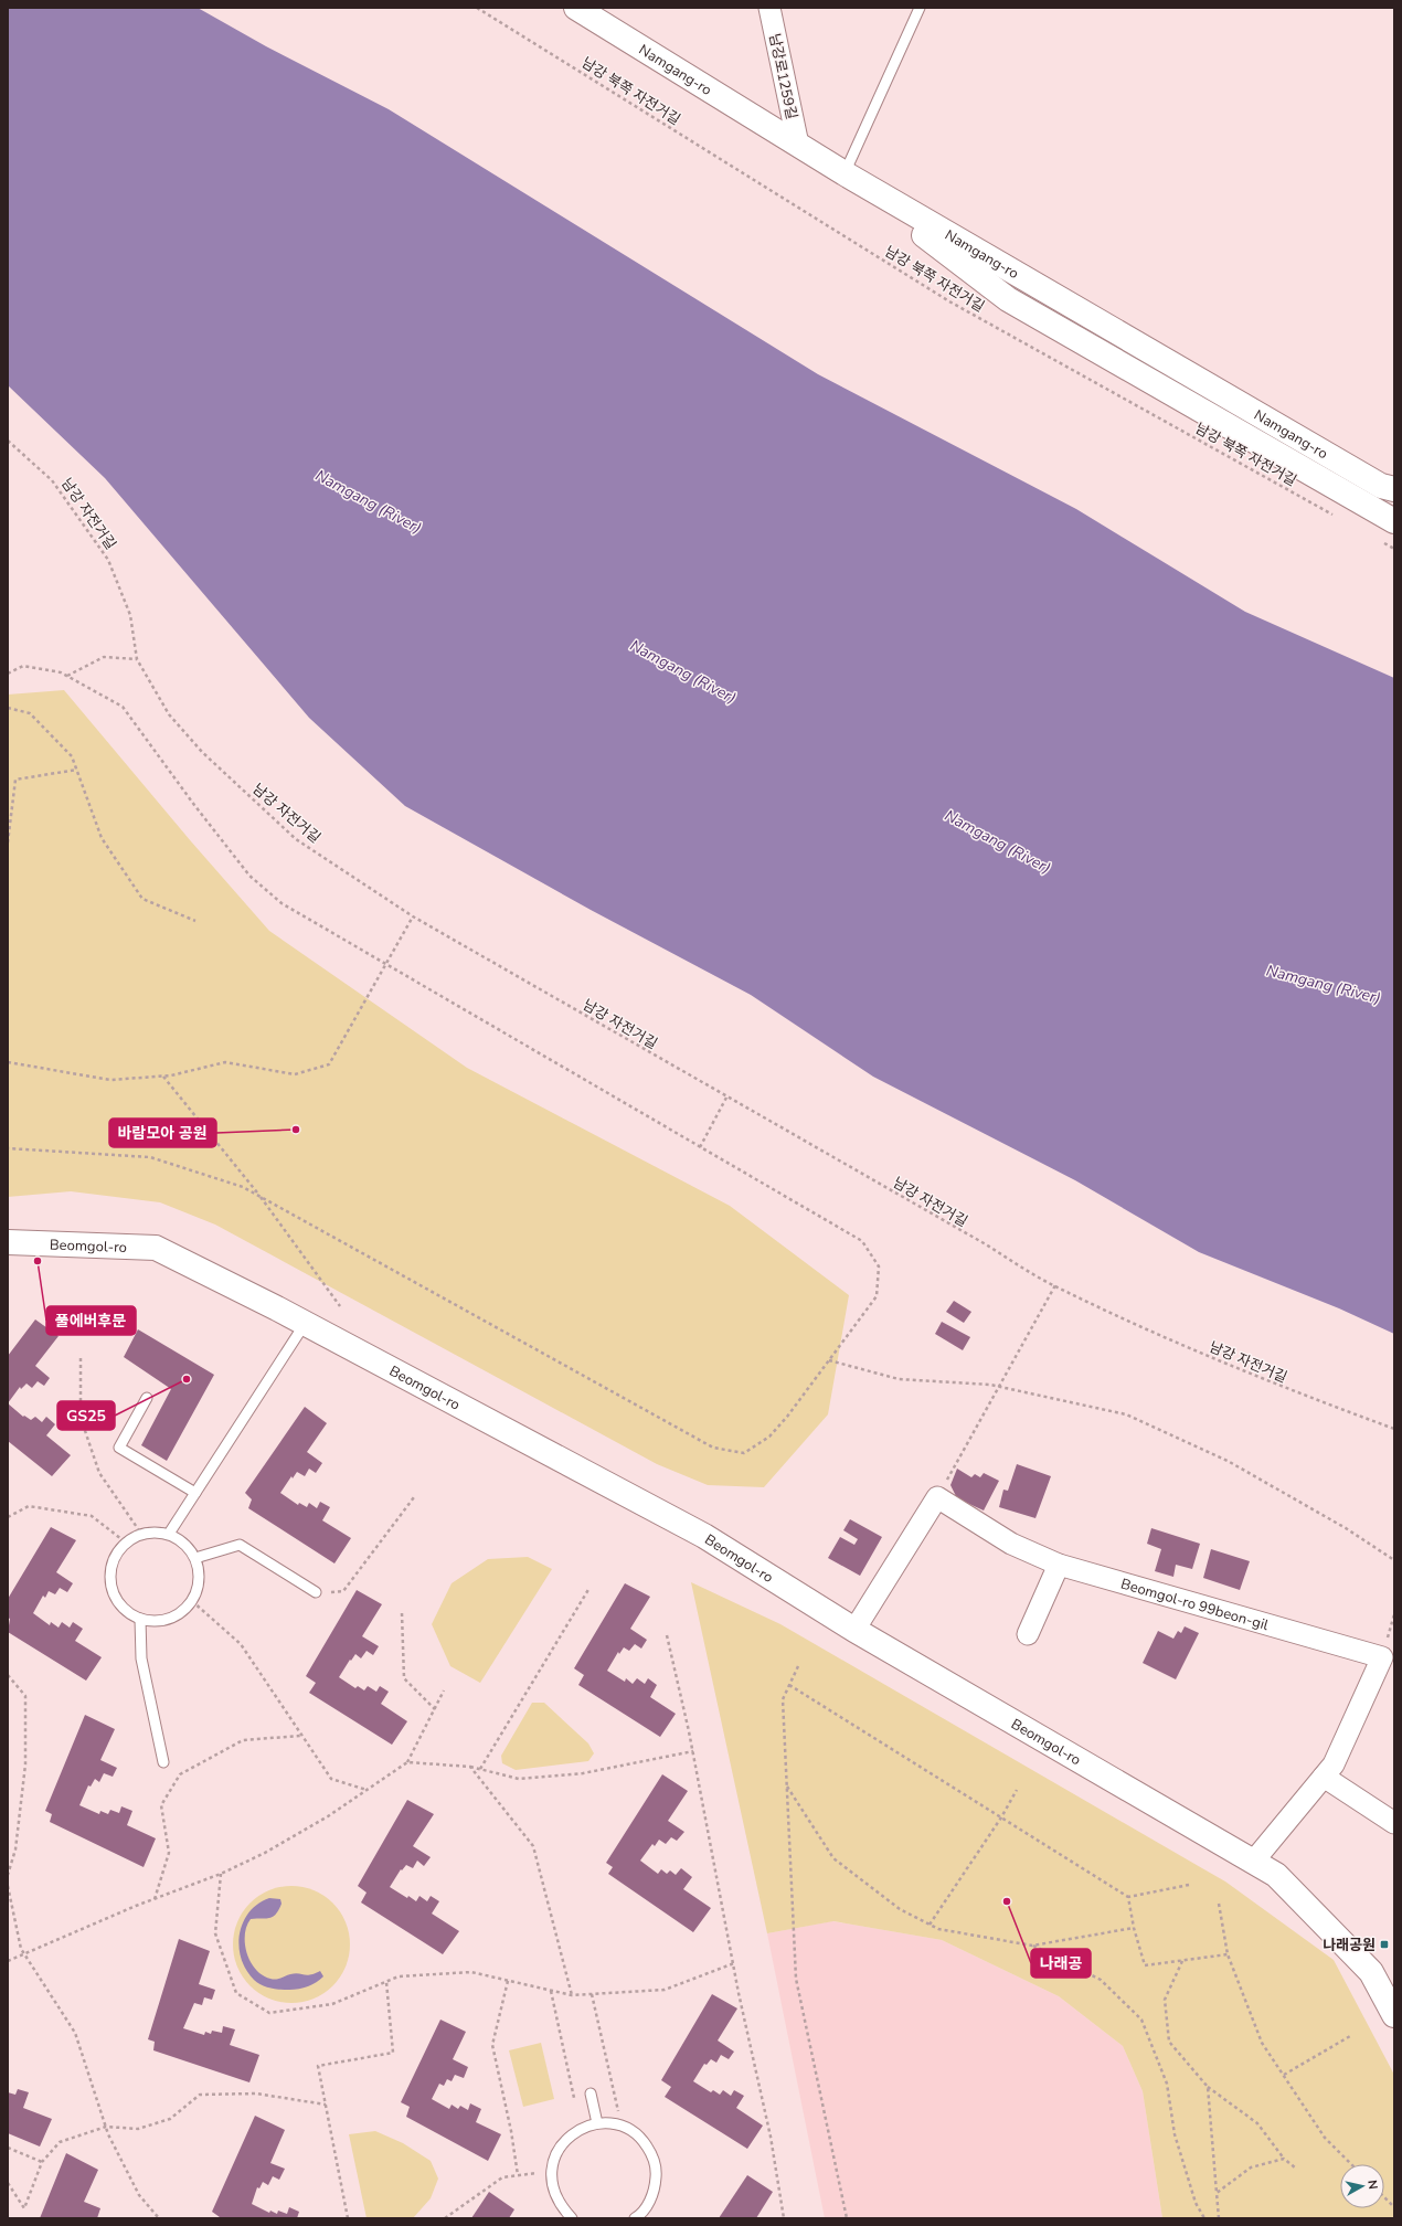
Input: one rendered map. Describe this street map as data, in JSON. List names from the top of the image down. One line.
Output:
{"streets":{"street":["Namgang-ro","남강로1259길","Beomgol-ro","Beomgol-ro 99beon-gil"],"path":["남강 북쪽 자전거길","남강 자전거길"]},"crossings":[["Namgang-ro","남강로1259길"],["Beomgol-ro","Beomgol-ro 99beon-gil"]],"water":["Namgang (River)"],"places":{"other":["바람모아 공원","풀에버후문","GS25","나래공"],"transit":["나래공원"]},"north":"right"}
